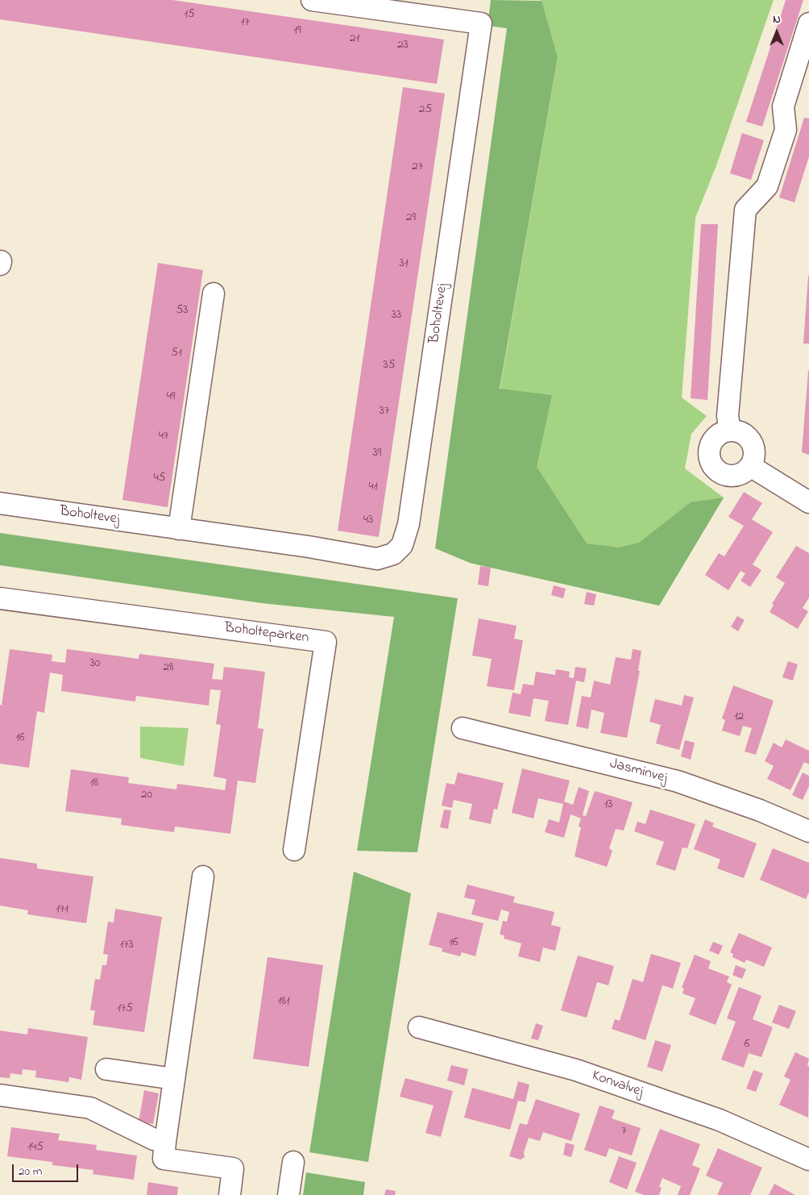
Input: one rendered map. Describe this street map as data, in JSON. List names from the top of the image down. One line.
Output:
{"streets":{"street":["Boholtevej","Boholteparken","Jasminvej","Konvalvej"]},"house_numbers":["15","17","19","21","23","25","27","29","31","53","33","51","35","49","37","47","39","45","41","43","30","28","12","16","18","20","13","171","16","173","181","175","6","7","145"],"scale_bar":"20 m","north":"top"}
